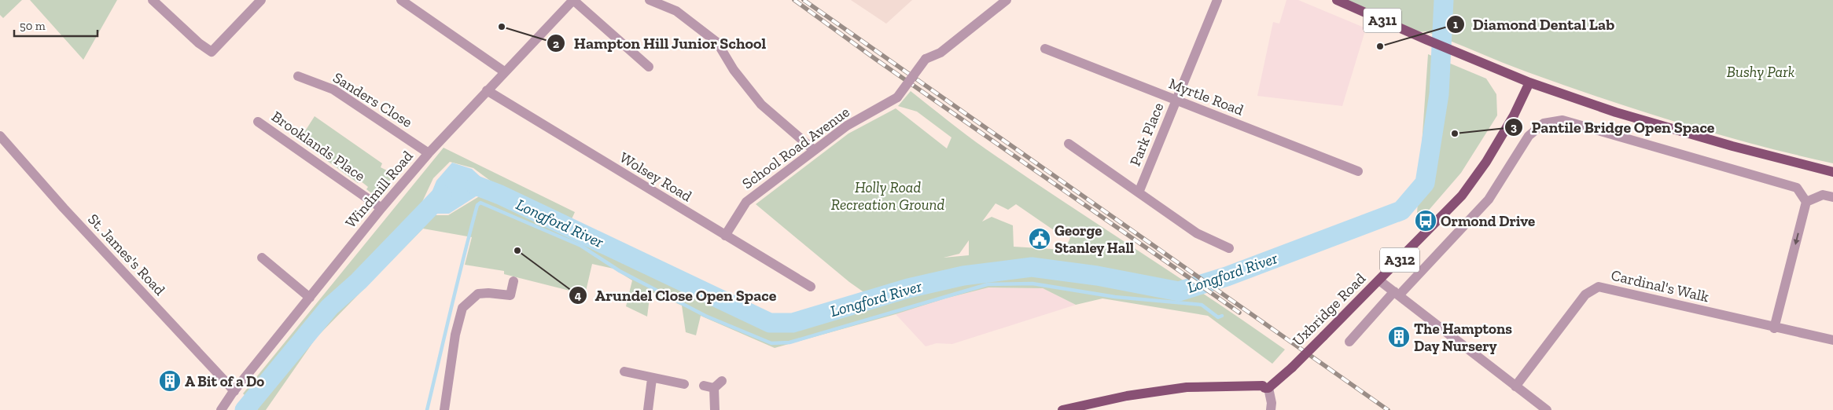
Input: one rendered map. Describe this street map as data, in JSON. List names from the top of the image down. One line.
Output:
{"streets":{"main road":["A311","A312","Uxbridge Road"],"street":["Myrtle Road","Sanders Close","Park Place","Brooklands Place","School Road Avenue","Wolsey Road","Windmill Road","St. James's Road","Cardinal's Walk"]},"crossings":[["A311","Uxbridge Road"],["Myrtle Road","Park Place"],["Sanders Close","Windmill Road"],["Brooklands Place","Windmill Road"],["School Road Avenue","Wolsey Road"],["Wolsey Road","Windmill Road"],["Windmill Road","St. James's Road"]],"water":["Longford River"],"parks":["Bushy Park","Holly Road Recreation Ground"],"places":{"other":["Hampton Hill Junior School","Diamond Dental Lab","Pantile Bridge Open Space","Arundel Close Open Space"],"bus stop":["Ormond Drive"],"public building":["George Stanley Hall"],"building":["The Hamptons Day Nursery","A Bit of a Do"]},"scale_bar":"50 m"}
